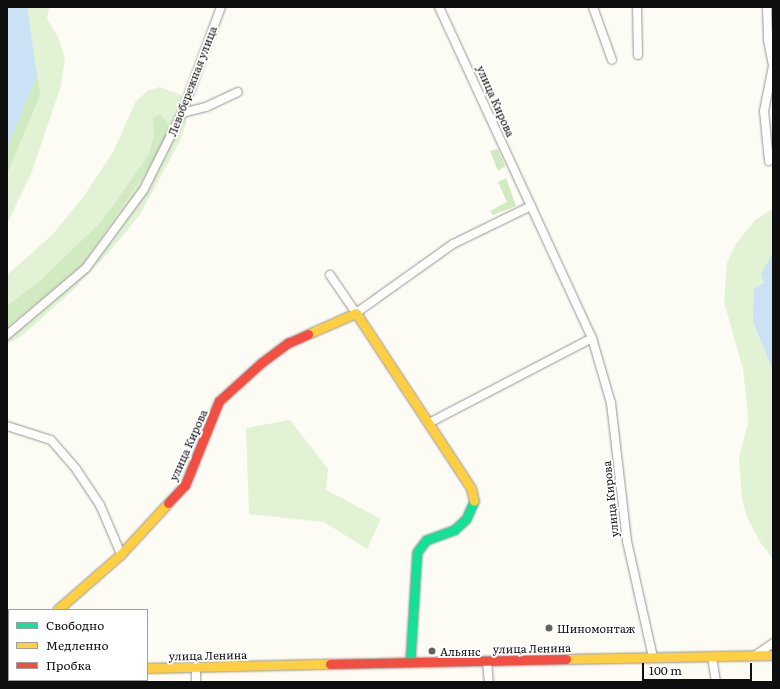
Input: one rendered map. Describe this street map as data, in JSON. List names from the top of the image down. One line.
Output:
{"streets":{"street":["Левобережная улица","улица Кирова","улица Ленина"]},"crossings":[["улица Кирова","улица Ленина"]],"places":["Шиномонтаж","Альянс"],"legend":["Свободно","Медленно","Пробка"],"scale_bar":"100 m"}
